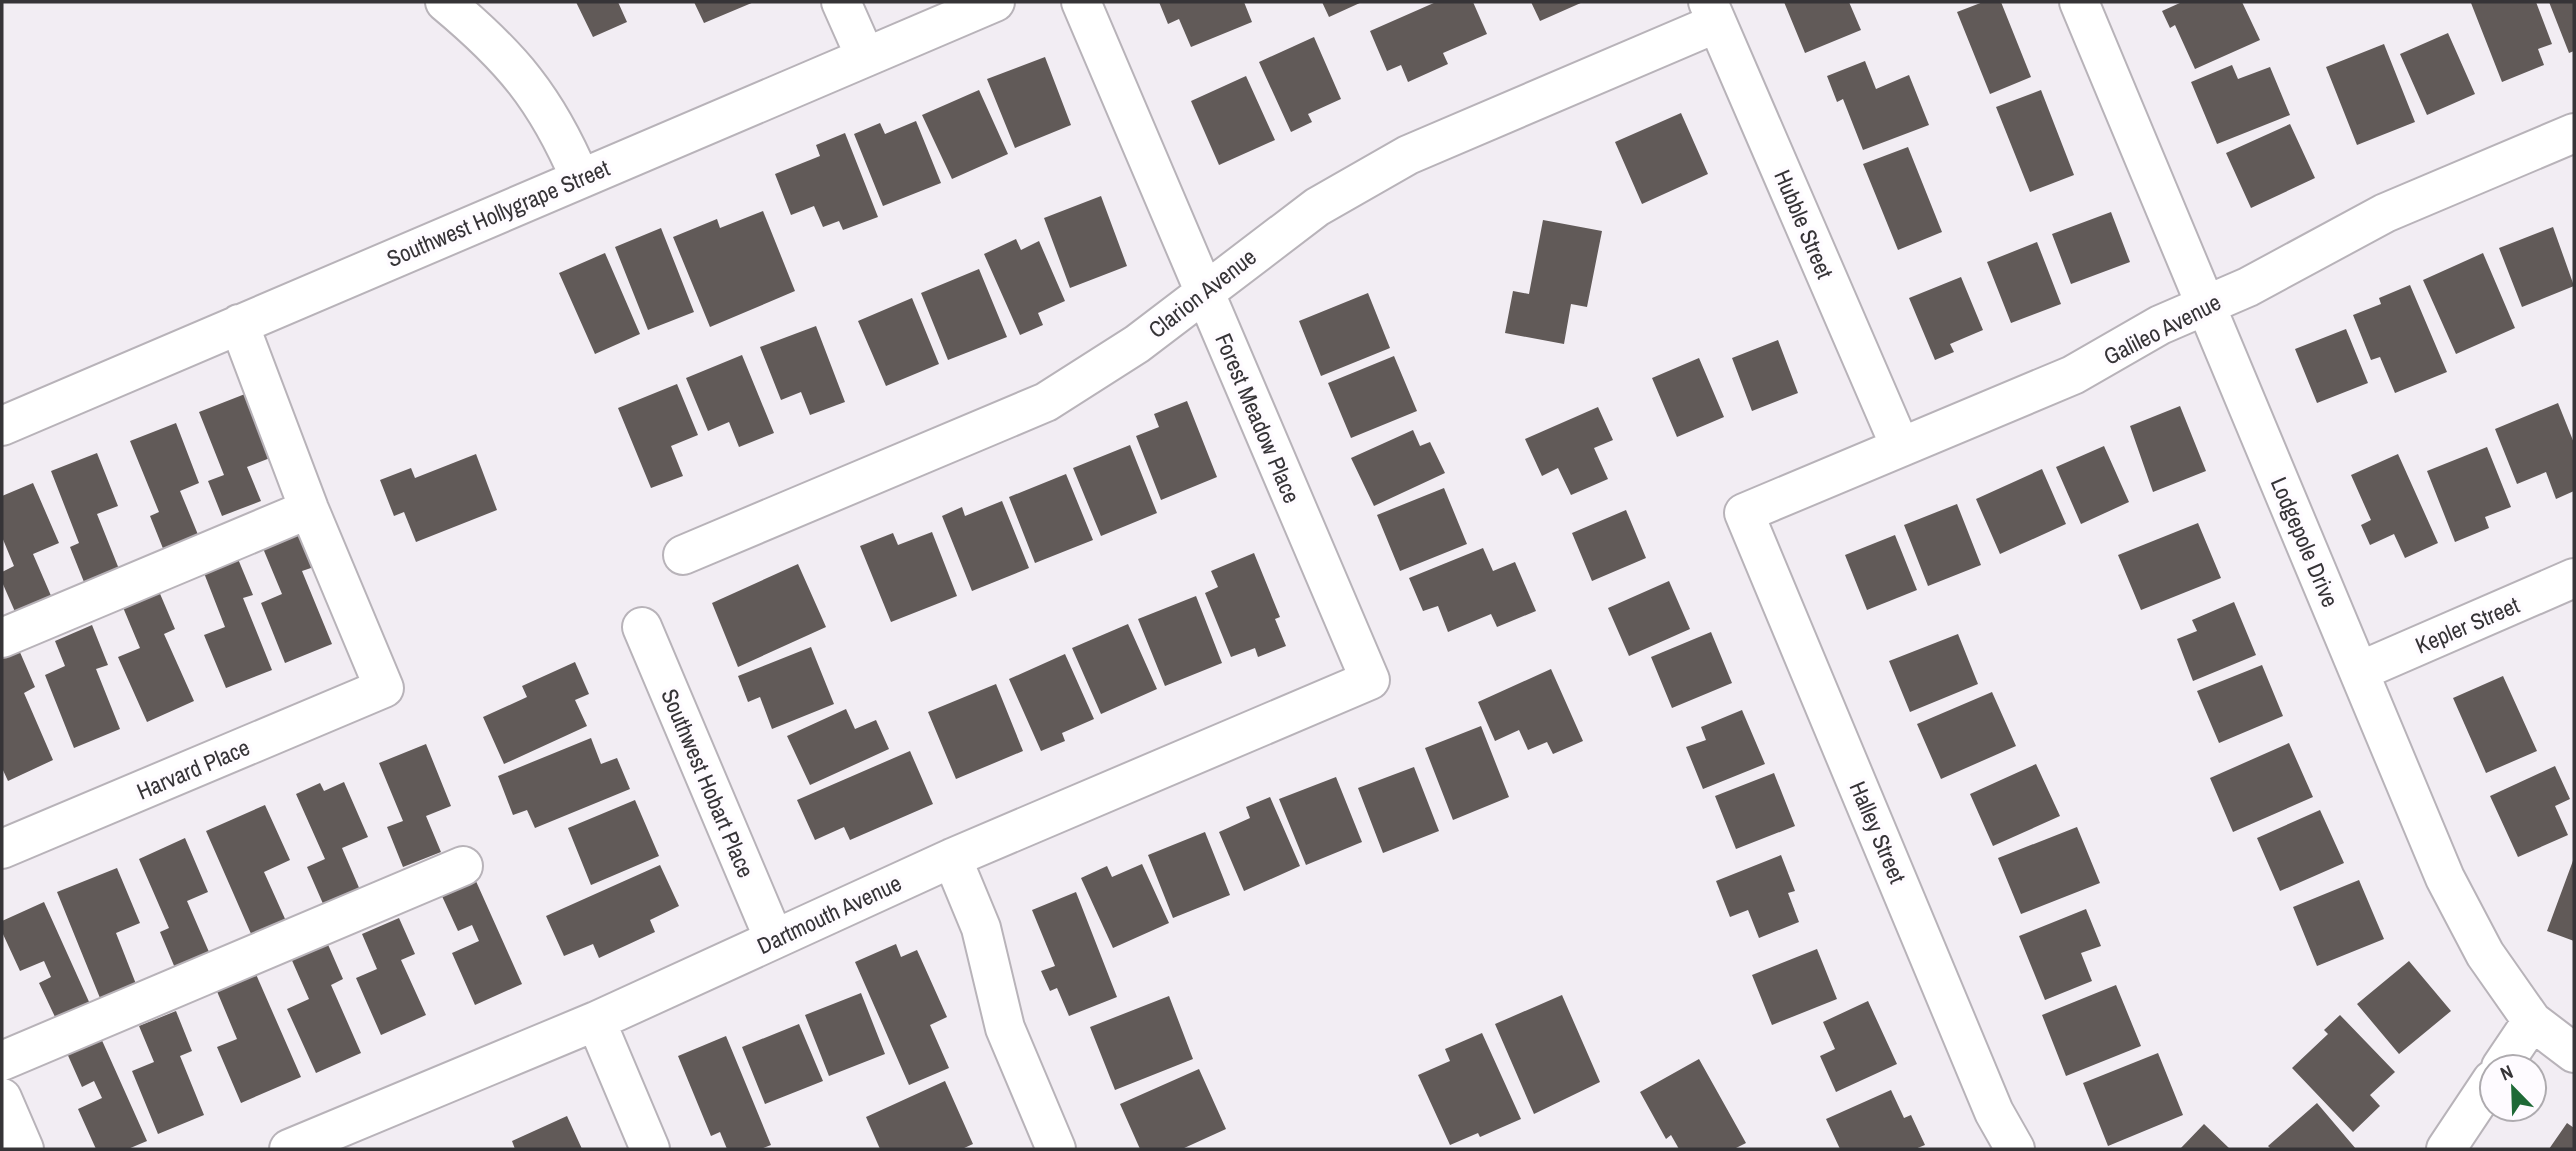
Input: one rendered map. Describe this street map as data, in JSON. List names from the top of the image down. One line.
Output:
{"streets":{"street":["Southwest Hollygrape Street","Hubble Street","Clarion Avenue","Galileo Avenue","Forest Meadow Place","Lodgepole Drive","Kepler Street","Harvard Place","Southwest Hobart Place","Halley Street","Dartmouth Avenue"]},"crossings":[["Hubble Street","Clarion Avenue"],["Hubble Street","Galileo Avenue"],["Clarion Avenue","Forest Meadow Place"],["Galileo Avenue","Lodgepole Drive"],["Galileo Avenue","Halley Street"],["Forest Meadow Place","Dartmouth Avenue"],["Lodgepole Drive","Kepler Street"],["Southwest Hobart Place","Dartmouth Avenue"]],"north":"top left"}
